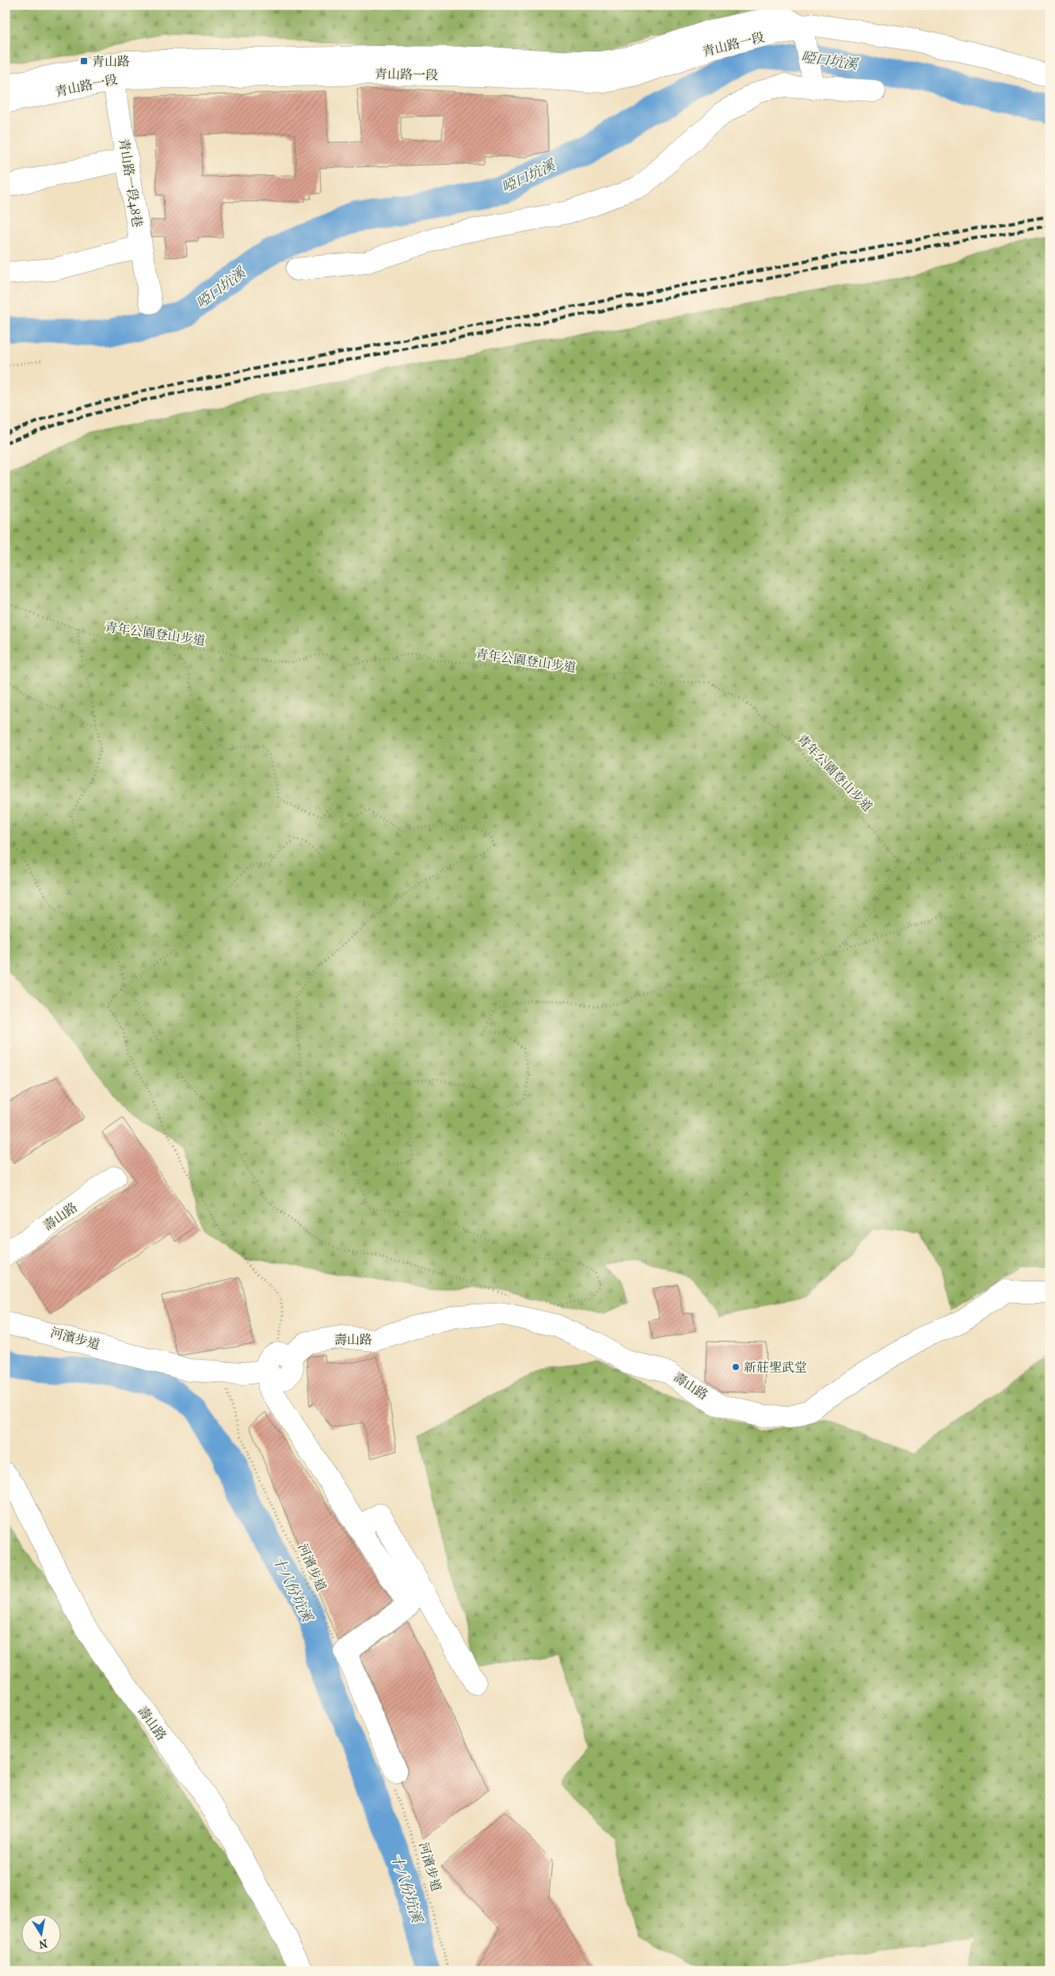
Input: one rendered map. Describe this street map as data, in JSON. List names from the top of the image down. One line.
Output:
{"streets":{"street":["青山路一段","青山路一段48巷","壽山路"],"path":["青年公園登山步道","河濱步道"]},"crossings":[["青山路一段","青山路一段48巷"]],"water":["啞口坑溪","十八份坑溪"],"places":{"transit":["青山路"],"other":["新莊聖武堂"]},"north":"bottom"}
